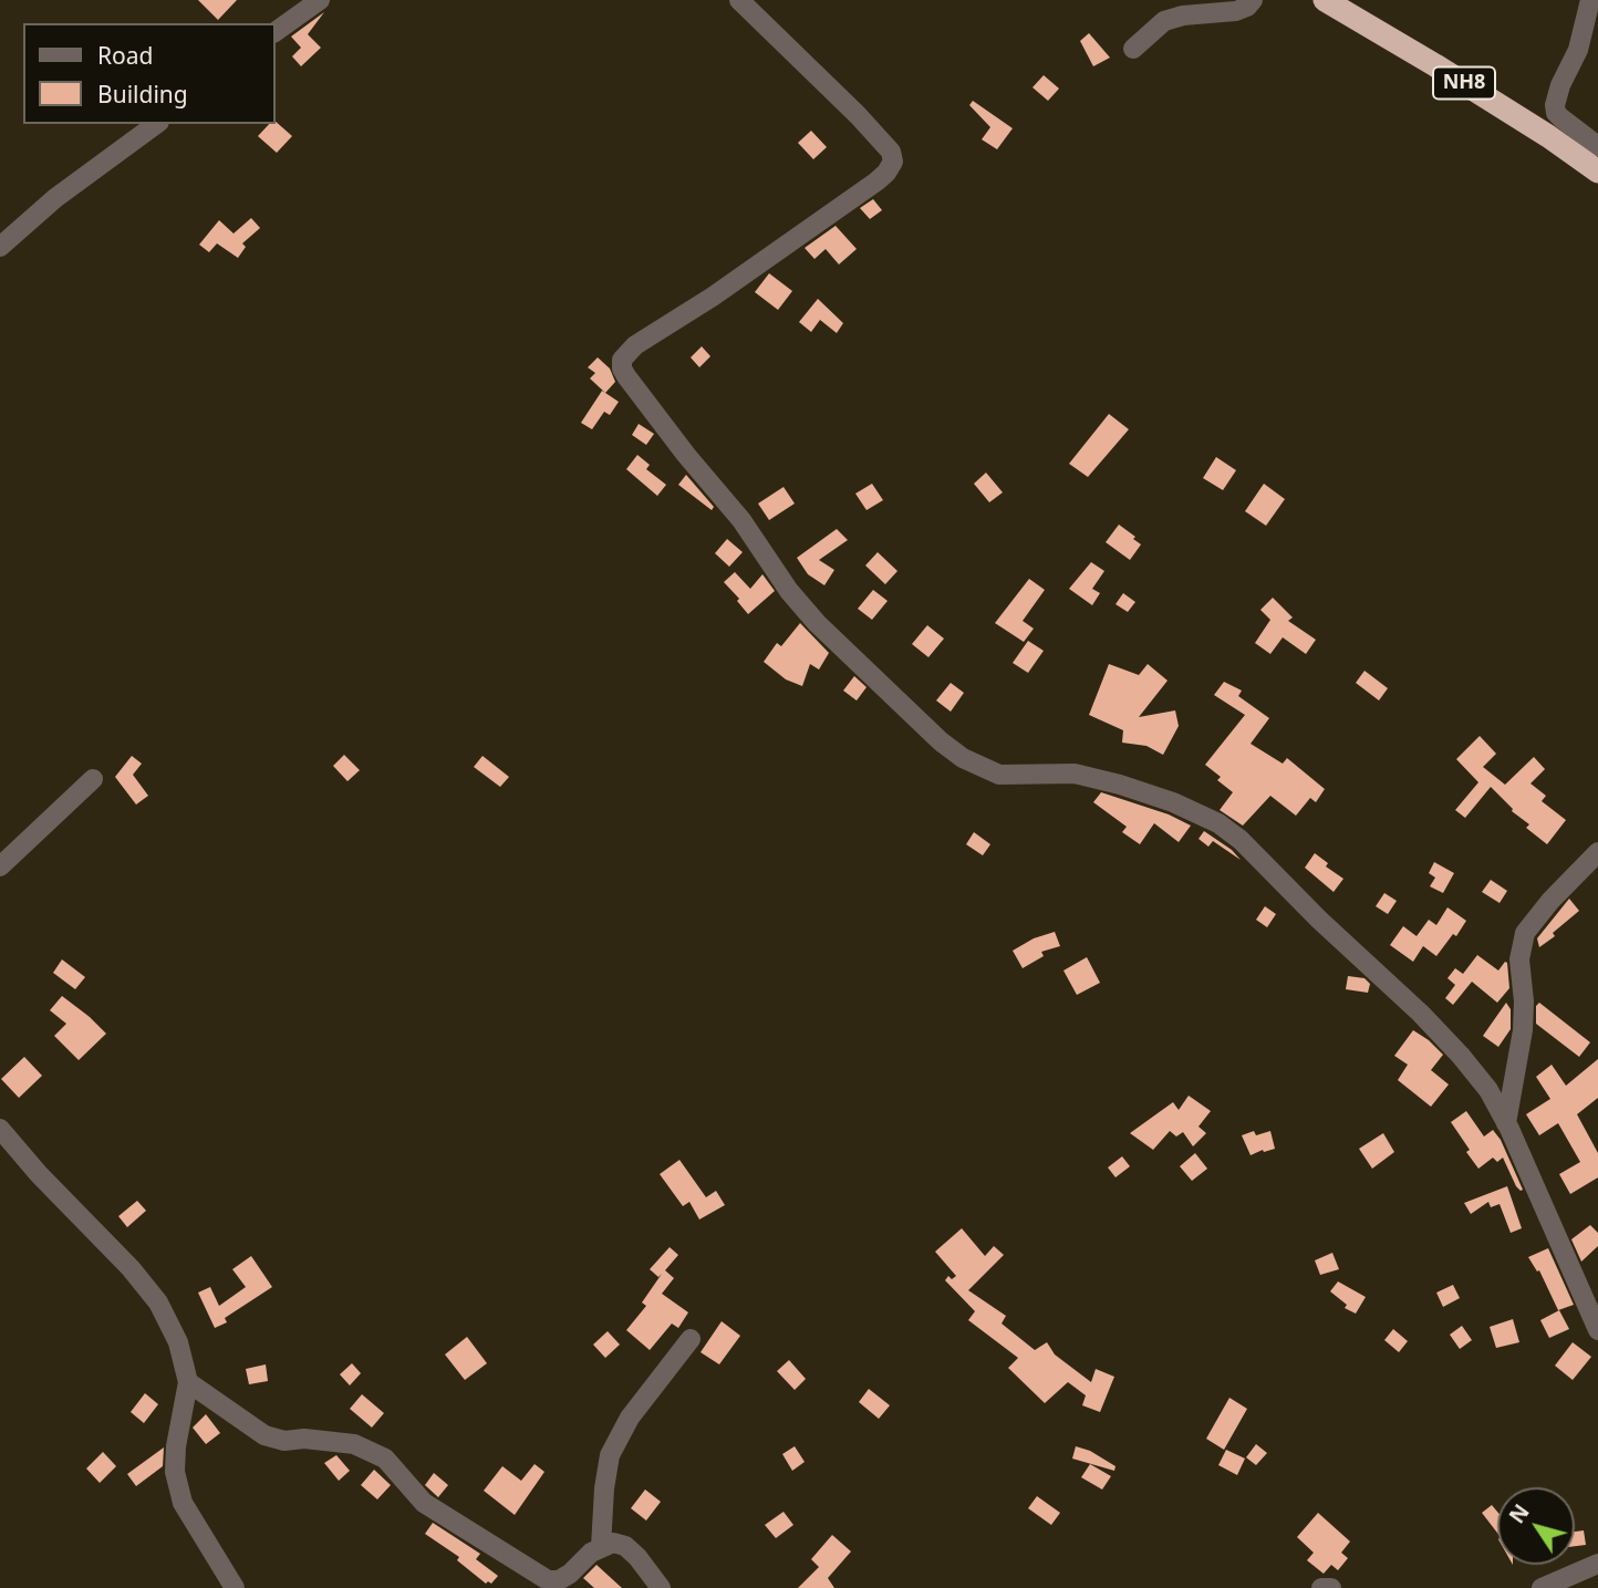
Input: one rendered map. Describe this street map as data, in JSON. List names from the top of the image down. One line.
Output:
{"streets":{"highway":["NH8"]},"legend":["Road","Building"],"north":"top left"}
